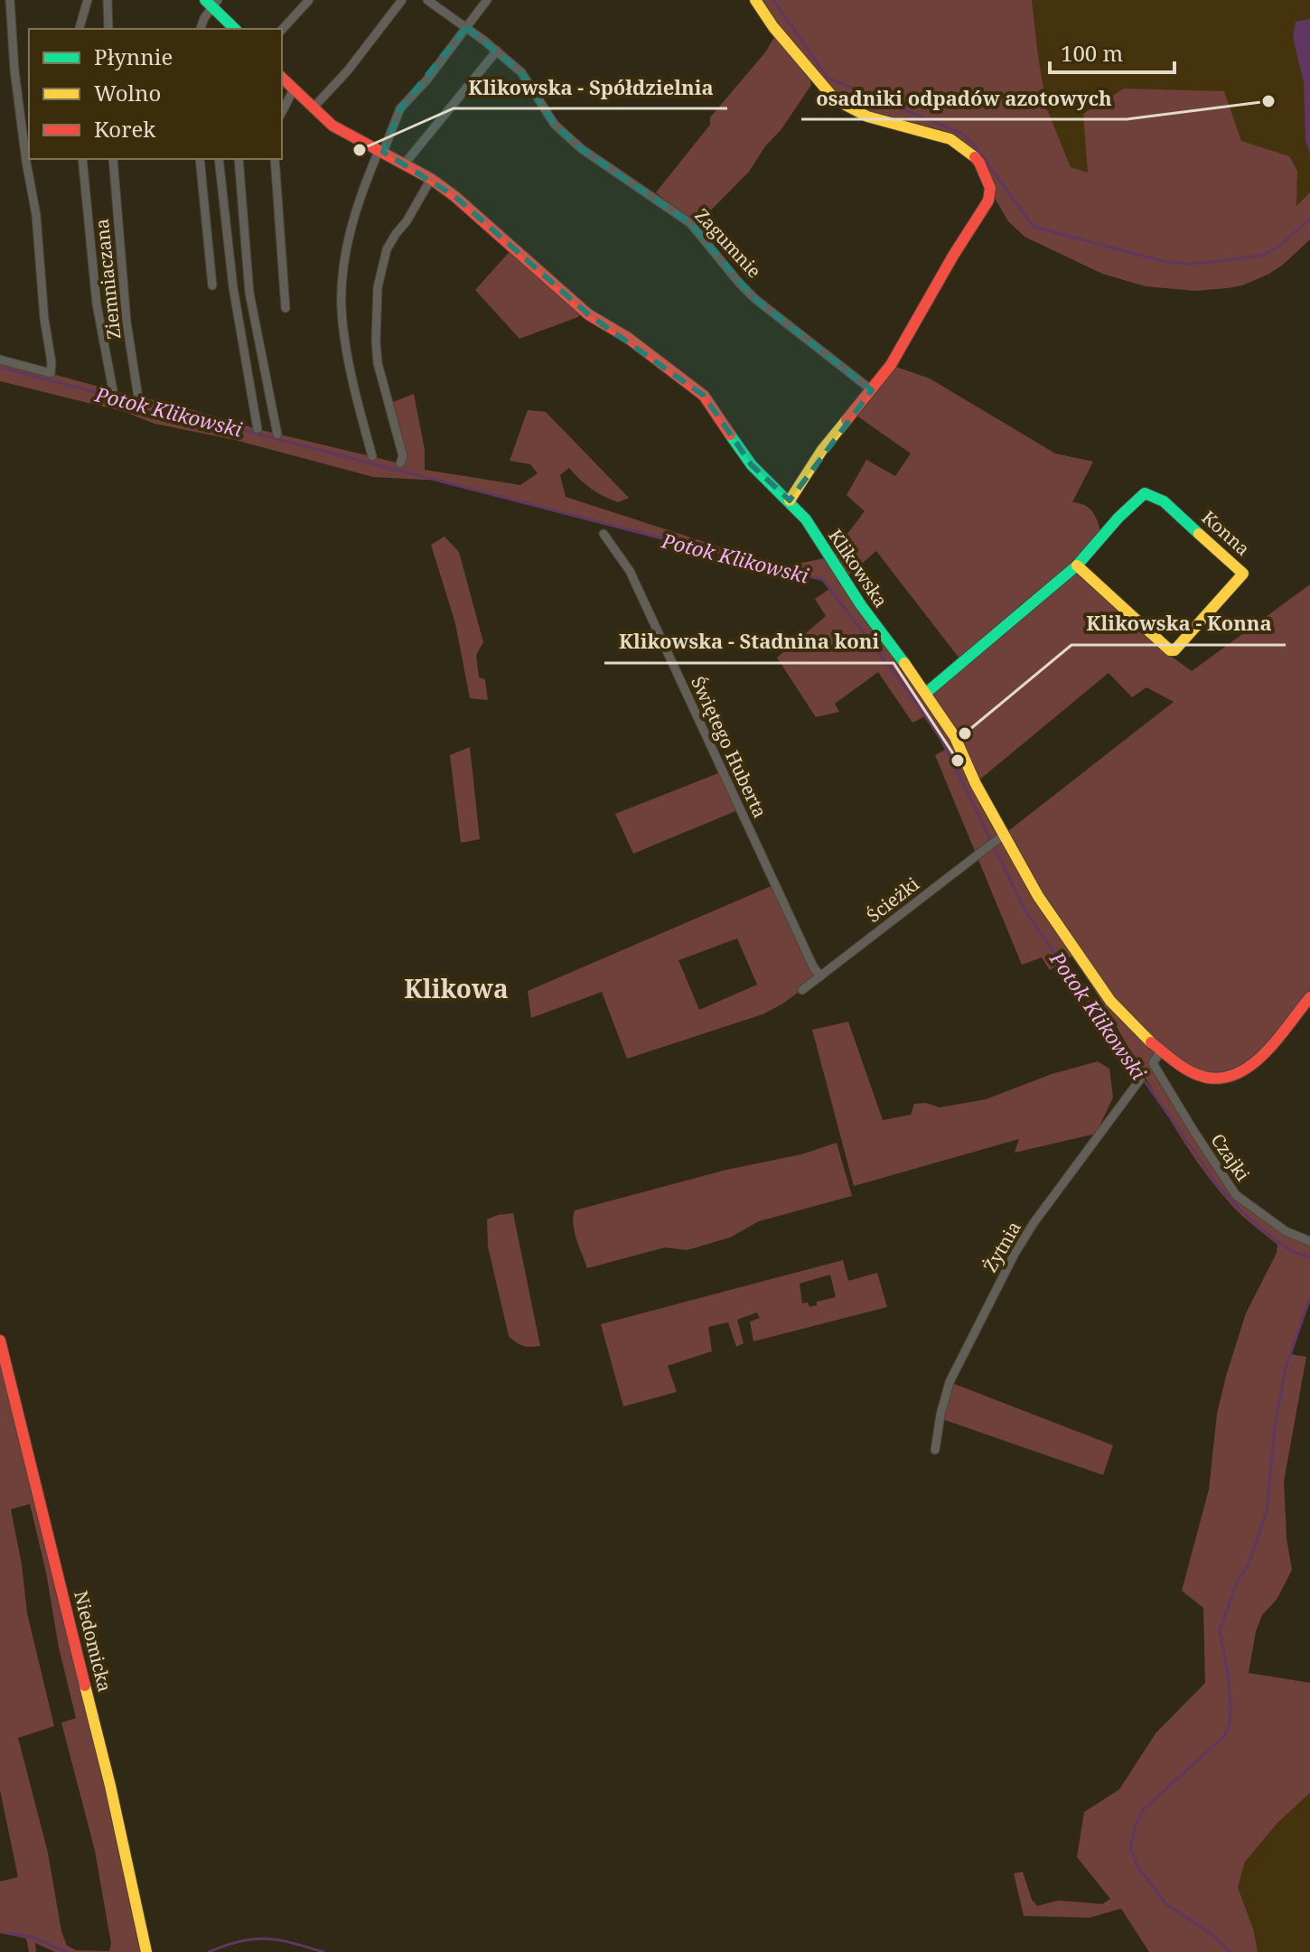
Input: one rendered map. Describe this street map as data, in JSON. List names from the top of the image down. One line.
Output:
{"streets":{"street":["Zagumnie","Ziemniaczana","Konna","Klikowska","Świętego Huberta","Ścieżki","Czajki","Żytnia","Niedomicka"]},"crossings":[["Konna","Klikowska"],["Klikowska","Ścieżki"],["Klikowska","Czajki"],["Świętego Huberta","Ścieżki"]],"districts":["Klikowa"],"water":["Potok Klikowski"],"places":["osadniki odpadów azotowych","Klikowska - Spółdzielnia","Klikowska - Konna","Klikowska - Stadnina koni"],"legend":["Płynnie","Wolno","Korek"],"scale_bar":"100 m"}
